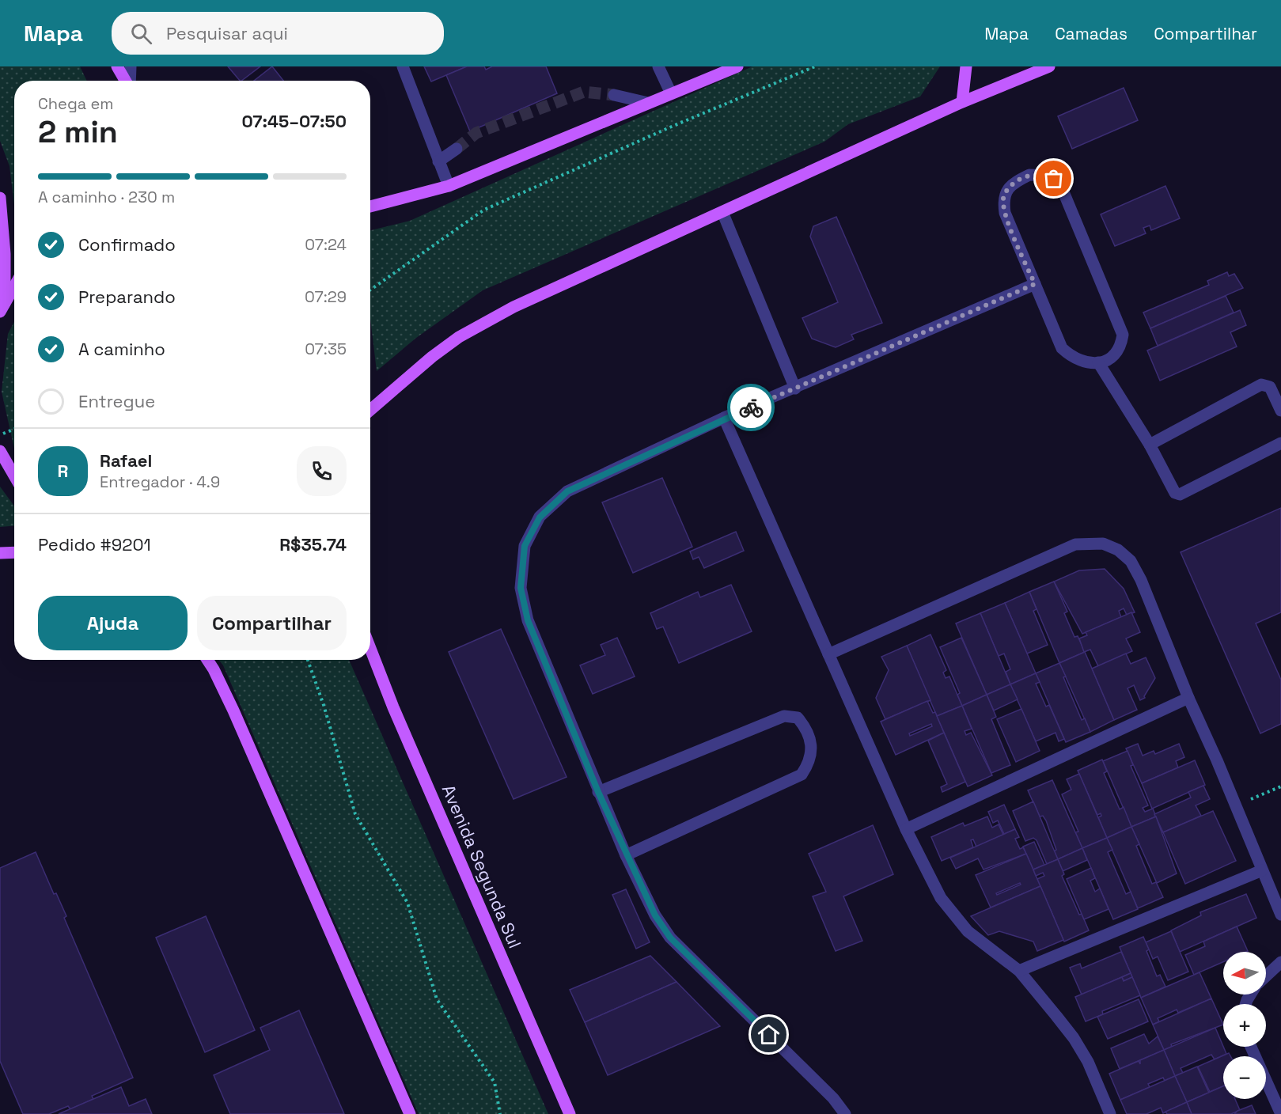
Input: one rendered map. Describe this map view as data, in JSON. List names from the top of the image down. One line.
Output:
{"streets":{"main road":["Avenida Segunda Sul"]},"north":"left","page":{"header":"Mapa","search":"Pesquisar aqui","nav":["Mapa","Camadas","Compartilhar"],"heading":["2 min","Chega em","07:45–07:50"],"panel":["Rafael","Entregador · 4.9","Pedido #9201","R$35.74"],"bar":"A caminho · 230 m","list":[["Confirmado","07:24"],["Preparando","07:29"],["A caminho","07:35"],"Entregue"],"round":"R","buttons":["Ajuda","Compartilhar"],"map_buttons":["+","−"]}}
